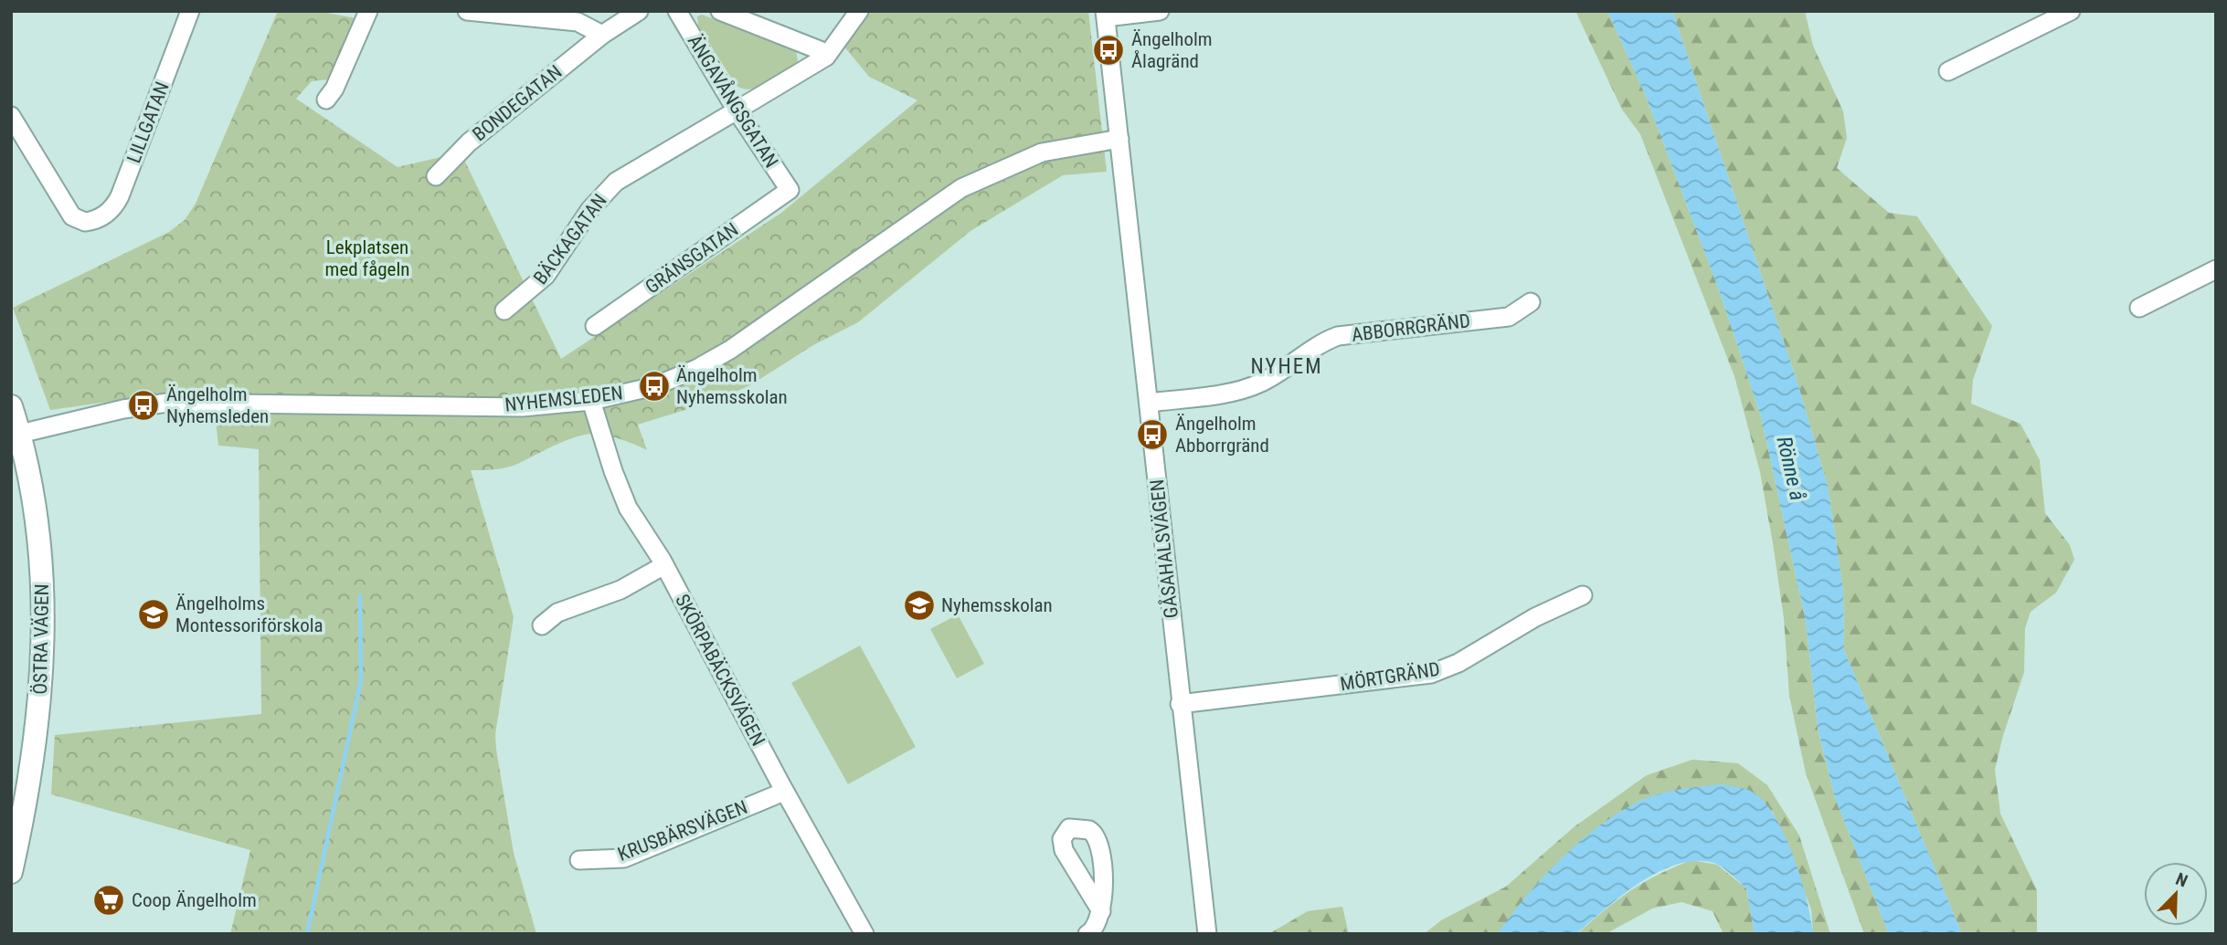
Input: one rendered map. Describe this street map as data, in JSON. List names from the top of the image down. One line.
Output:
{"streets":{"main road":["ÖSTRA VÄGEN"],"street":["ÄNGAVÅNGSGATAN","BONDEGATAN","LILLGATAN","BÄCKAGATAN","GRÄNSGATAN","ABBORRGRÄND","NYHEMSLEDEN","GÅSAHALSVÄGEN","SKÖRPABÄCKSVÄGEN","MÖRTGRÄND","KRUSBÄRSVÄGEN"]},"crossings":[["ÄNGAVÅNGSGATAN","BÄCKAGATAN"],["ÄNGAVÅNGSGATAN","GRÄNSGATAN"],["ABBORRGRÄND","GÅSAHALSVÄGEN"],["NYHEMSLEDEN","GÅSAHALSVÄGEN"],["NYHEMSLEDEN","ÖSTRA VÄGEN"],["NYHEMSLEDEN","SKÖRPABÄCKSVÄGEN"],["GÅSAHALSVÄGEN","MÖRTGRÄND"],["SKÖRPABÄCKSVÄGEN","KRUSBÄRSVÄGEN"]],"districts":["NYHEM"],"water":["Rönne å"],"parks":["Lekplatsen med fågeln"],"places":{"bus stop":["Ängelholm Ålagränd","Ängelholm Nyhemsskolan","Ängelholm Nyhemsleden","Ängelholm Abborrgränd"],"school or university":["Nyhemsskolan","Ängelholms Montessoriförskola"],"supermarket":["Coop Ängelholm"]},"north":"top right"}
